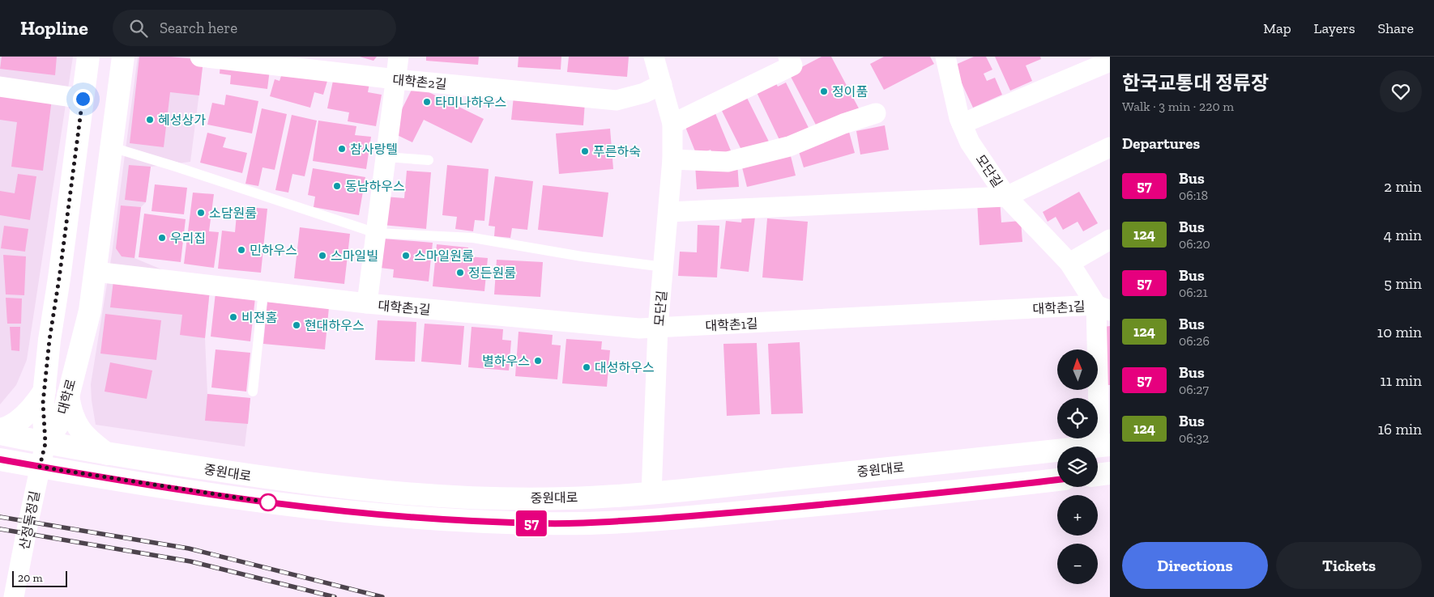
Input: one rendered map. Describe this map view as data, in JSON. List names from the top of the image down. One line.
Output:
{"streets":{"main road":["대학로","중원대로"],"street":["대학촌2길","모단길","대학촌1길","산정독정길"]},"crossings":[["대학촌2길","모단길"],["대학촌2길","대학촌1길"],["모단길","대학촌1길"],["모단길","중원대로"],["대학촌1길","대학로"],["대학로","중원대로"],["대학로","산정독정길"],["중원대로","산정독정길"]],"places":["정이품","타미나하우스","혜성상가","참사랑텔","푸른하숙","동남하우스","소담원룸","우리집","민하우스","스마일빌","스마일원룸","정든원룸","비젼홈","현대하우스","별하우스","대성하우스"],"lines":["bus line 57"],"scale_bar":"20 m","north":"top","page":{"header":"Hopline","search":"Search here","nav":["Map","Layers","Share"],"on_map":"57","heading":[["한국교통대 정류장","Walk · 3 min · 220 m"],"Departures"],"list":[{"mark":"57","name":"Bus","note":"06:18","value":"2 min"},{"mark":"124","name":"Bus","note":"06:20","value":"4 min"},{"mark":"57","name":"Bus","note":"06:21","value":"5 min"},{"mark":"124","name":"Bus","note":"06:26","value":"10 min"},{"mark":"57","name":"Bus","note":"06:27","value":"11 min"},{"mark":"124","name":"Bus","note":"06:32","value":"16 min"}],"map_buttons":["+","−"],"buttons":["Directions","Tickets"],"scale":"20 m"}}
